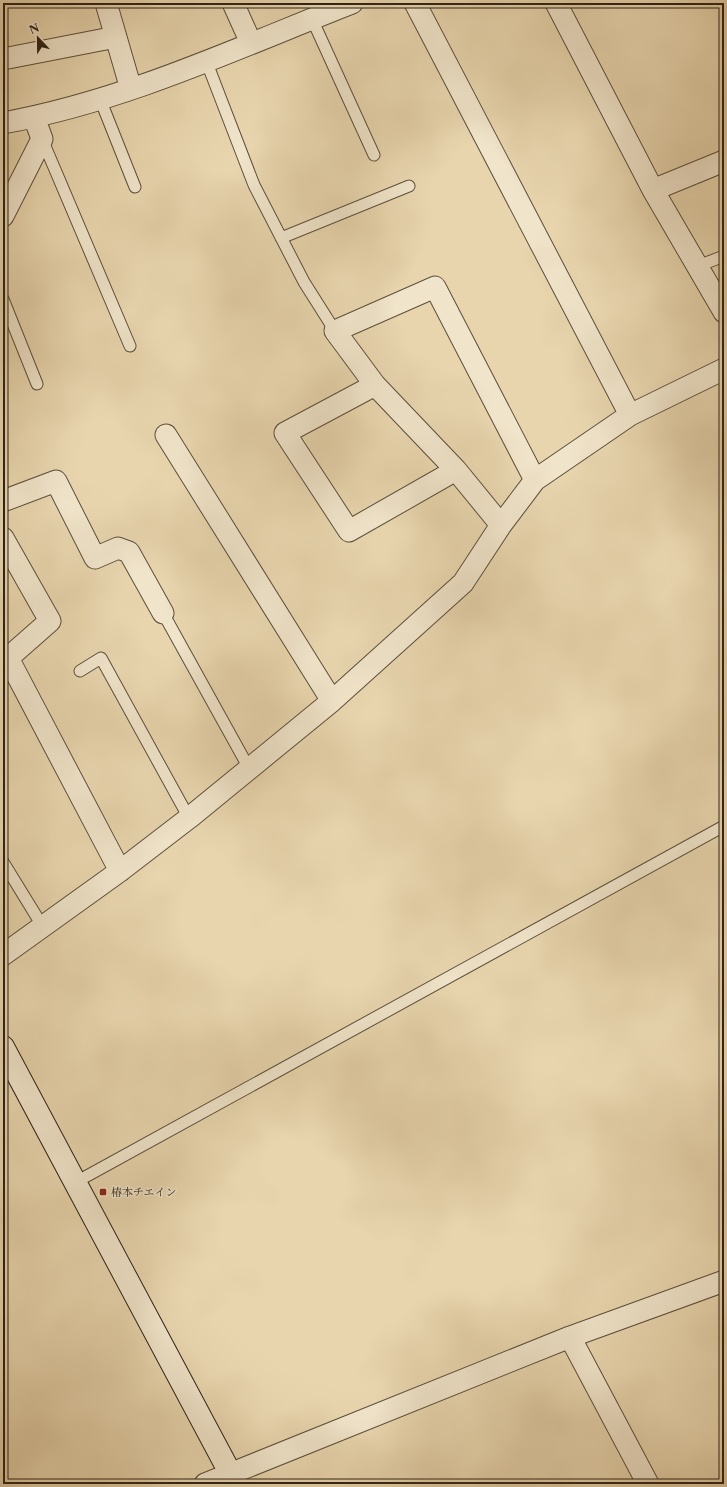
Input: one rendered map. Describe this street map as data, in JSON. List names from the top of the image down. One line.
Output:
{"places":{"transit":["椿本チエイン"]},"north":"top"}
